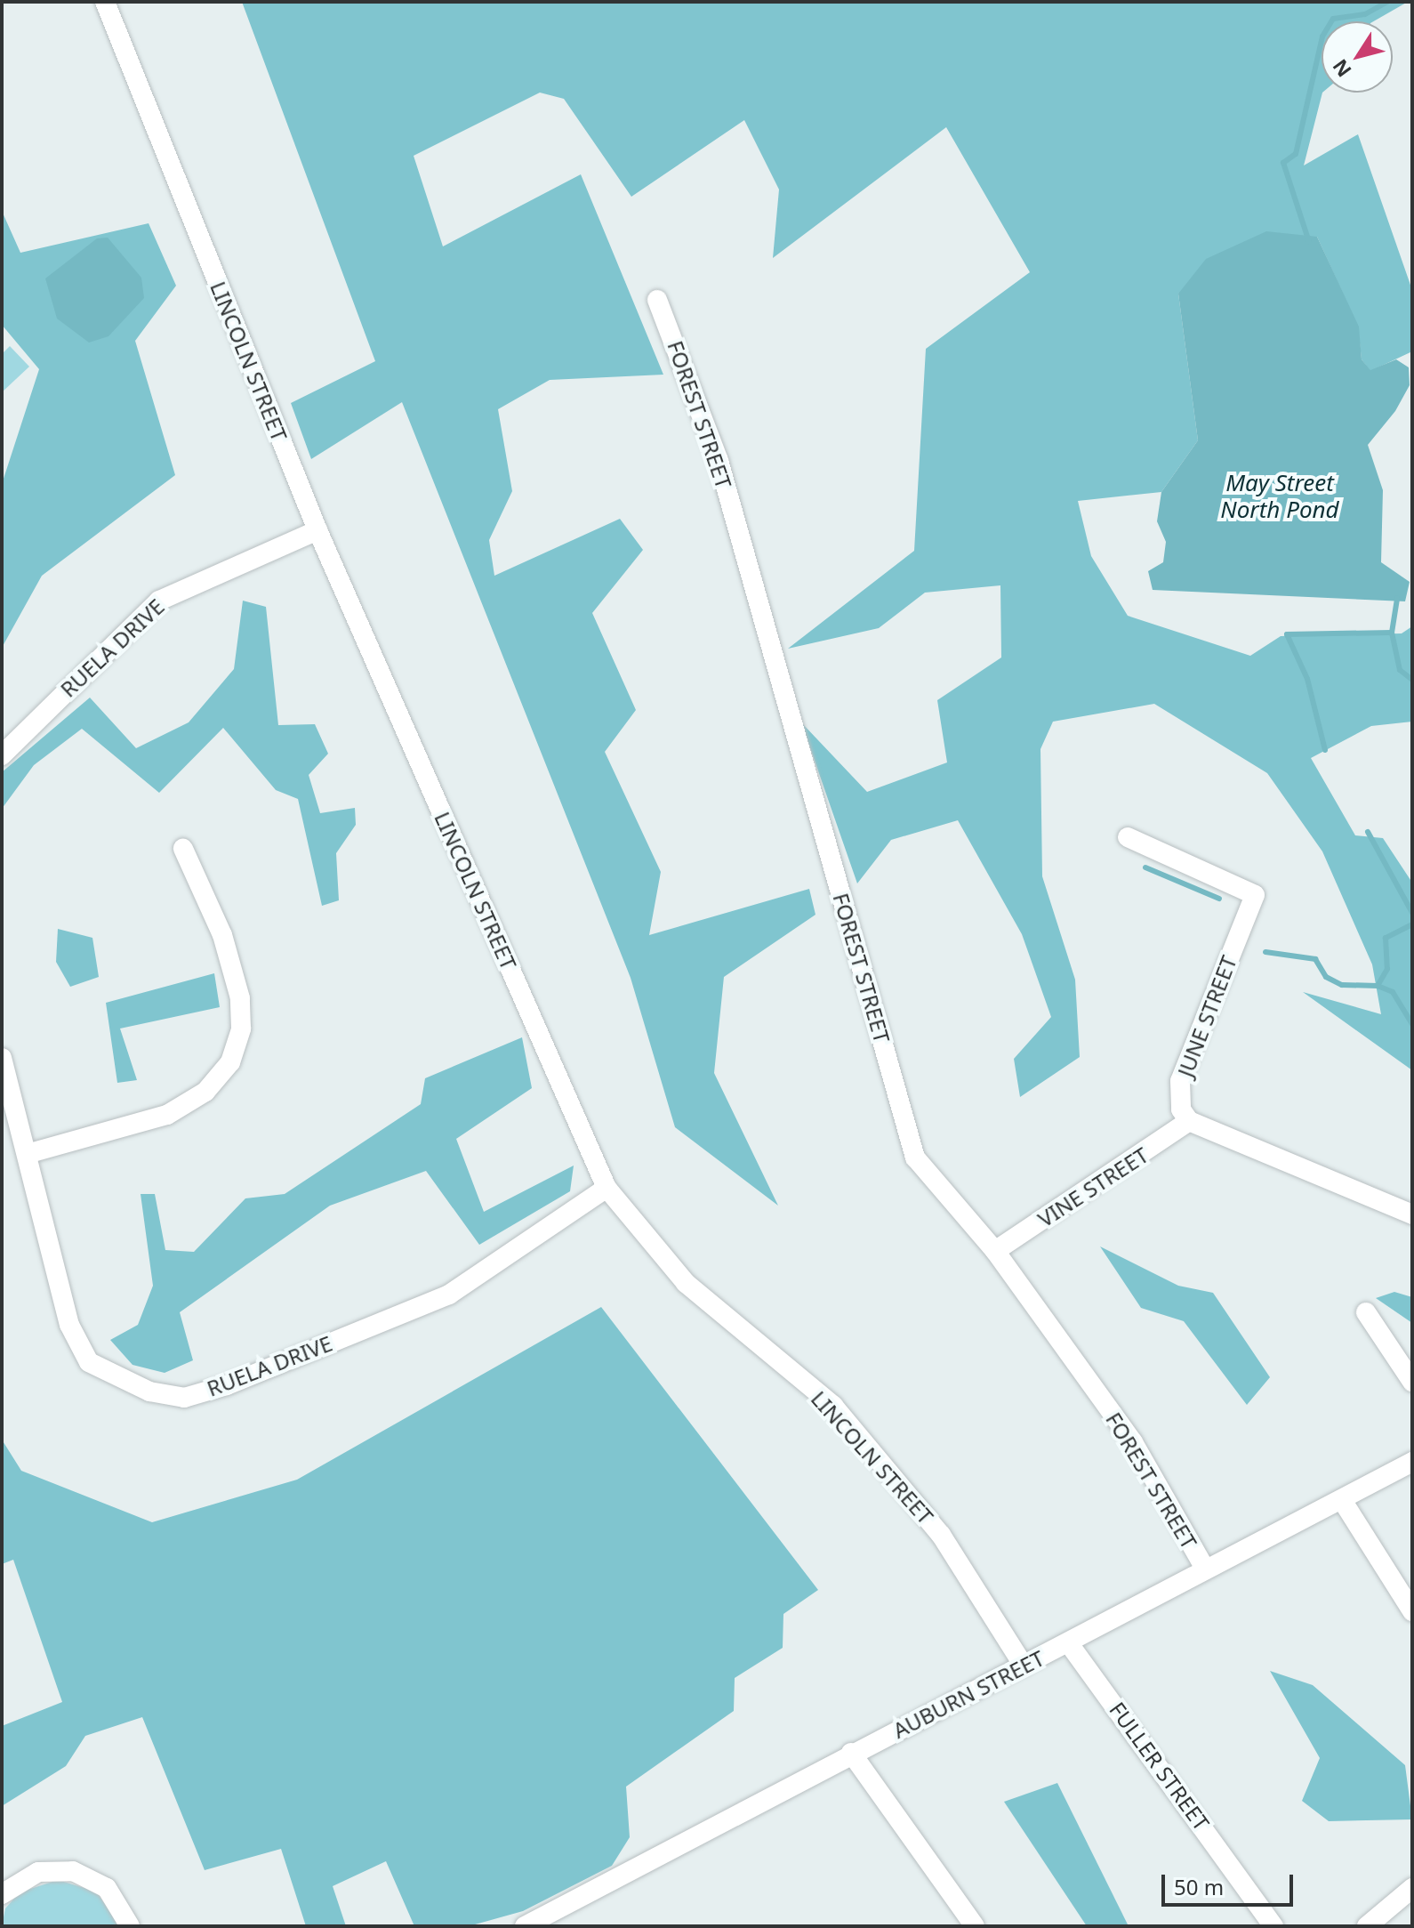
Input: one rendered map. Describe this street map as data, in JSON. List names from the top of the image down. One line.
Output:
{"streets":{"street":["LINCOLN STREET","FOREST STREET","RUELA DRIVE","JUNE STREET","VINE STREET","AUBURN STREET","FULLER STREET"]},"crossings":[["LINCOLN STREET","RUELA DRIVE"],["LINCOLN STREET","AUBURN STREET"],["FOREST STREET","VINE STREET"],["FOREST STREET","AUBURN STREET"],["JUNE STREET","VINE STREET"],["AUBURN STREET","FULLER STREET"]],"water":["May Street North Pond"],"scale_bar":"50 m","north":"bottom left"}
